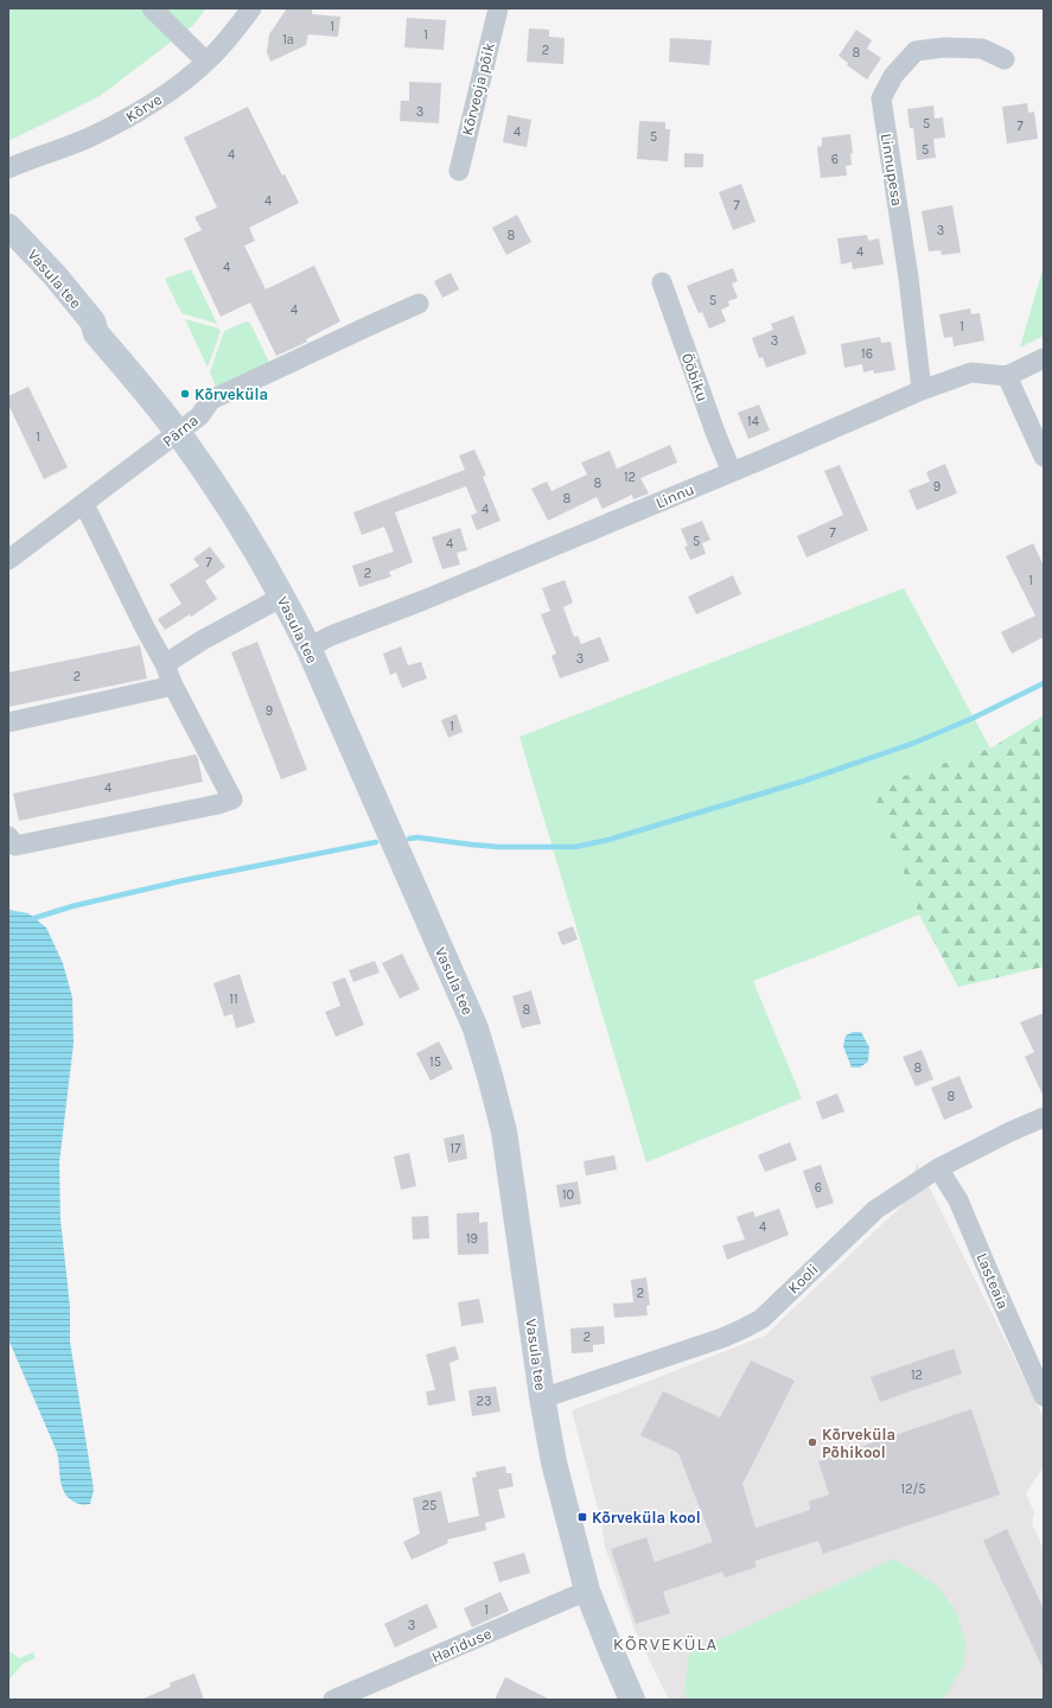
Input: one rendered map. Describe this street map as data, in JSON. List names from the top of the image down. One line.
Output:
{"streets":{"street":["Kõrveoja põik","Kõrve","Linnupesa","Vasula tee","Ööbiku","Pärna","Linnu","Kooli","Lasteaia","Hariduse"]},"crossings":[["Linnupesa","Linnu"],["Vasula tee","Pärna"],["Vasula tee","Linnu"],["Vasula tee","Kooli"],["Vasula tee","Hariduse"],["Ööbiku","Linnu"],["Kooli","Lasteaia"]],"districts":["KÕRVEKÜLA"],"places":{"other":["Kõrveküla","Kõrveküla Põhikool"],"transit":["Kõrveküla kool"]},"house_numbers":["1","1","1a","2","8","3","5","7","4","5","5","4","6","4","7","3","8","4","4","5","4","1","3","16","14","1","12","8","9","8","4","7","5","4","7","2","1","3","2","9","1","4","11","8","15","8","8","17","6","10","4","19","2","2","12","23","12/5","25","1","3"]}
